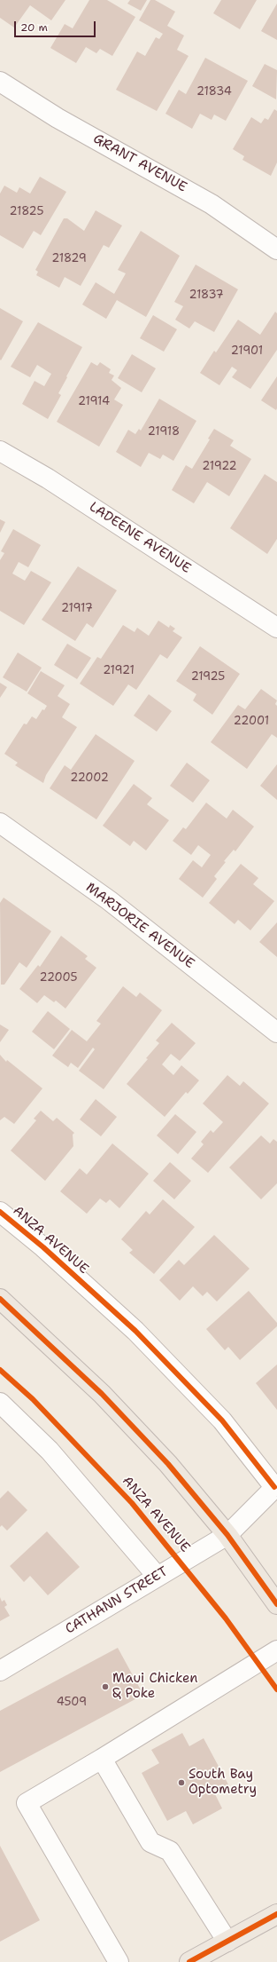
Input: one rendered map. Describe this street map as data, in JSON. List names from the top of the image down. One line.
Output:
{"streets":{"street":["GRANT AVENUE","LADEENE AVENUE","MARJORIE AVENUE","ANZA AVENUE","CATHANN STREET"]},"crossings":[["ANZA AVENUE","CATHANN STREET"]],"places":["Maui Chicken & Poke","South Bay Optometry"],"house_numbers":["21834","21825","21829","21837","21901","21914","21918","21922","21917","21921","21925","22001","22002","22005","4509"],"scale_bar":"20 m"}
